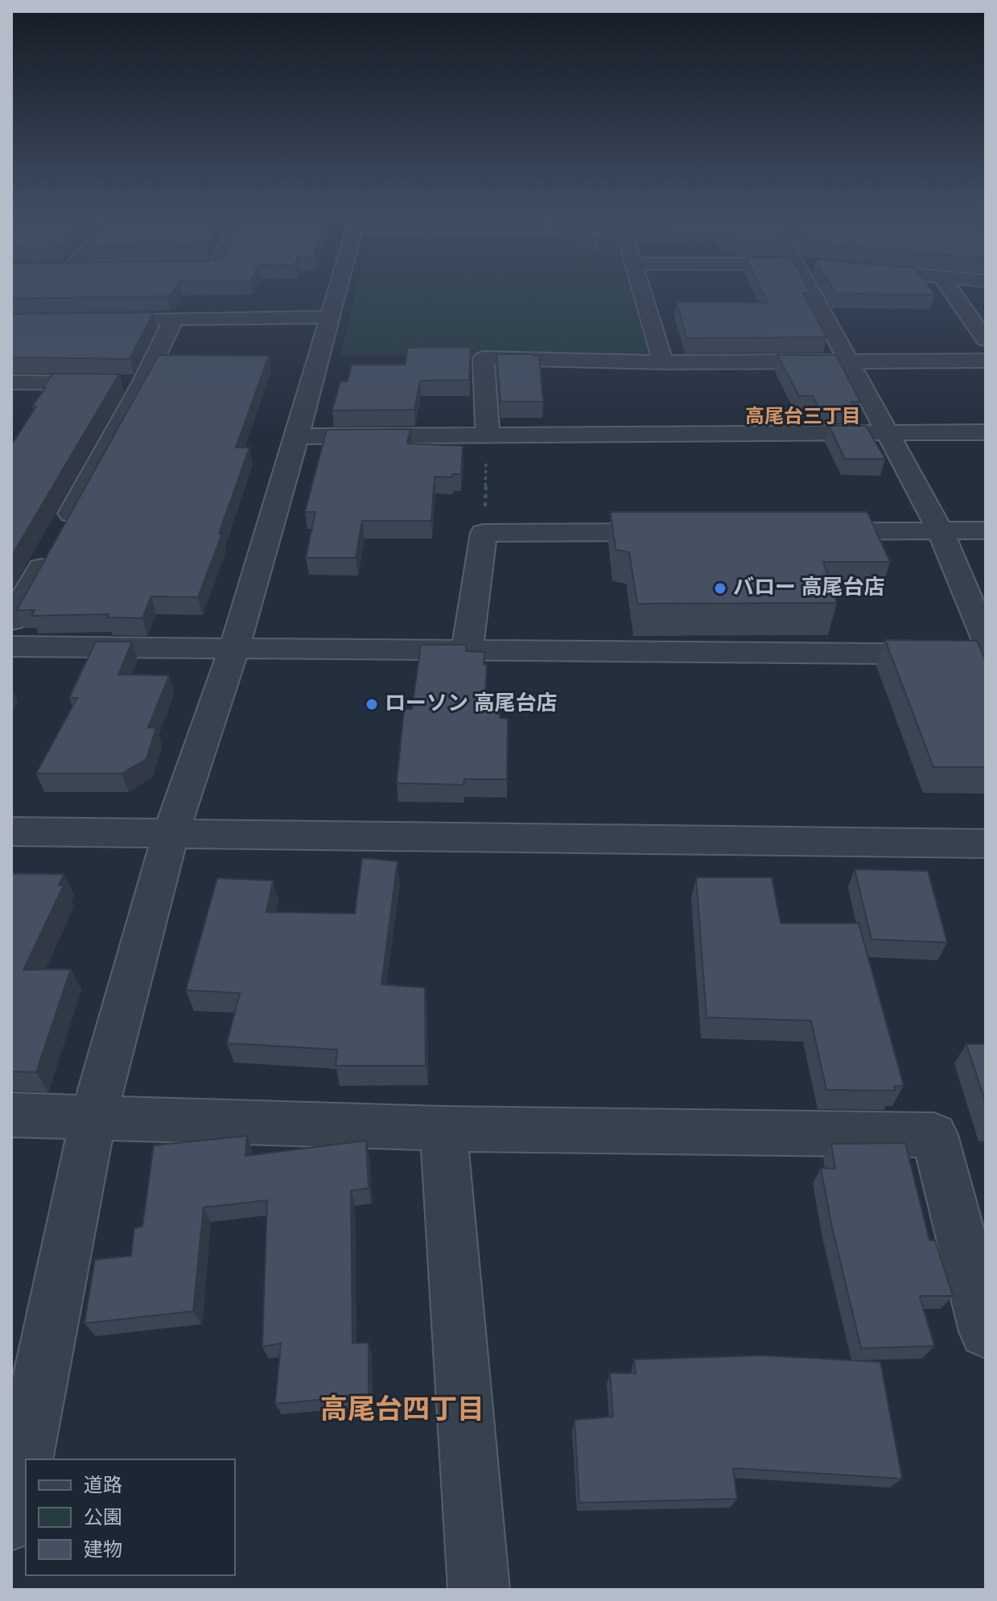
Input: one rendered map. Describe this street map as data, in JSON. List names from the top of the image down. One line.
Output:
{"districts":["高尾台三丁目","高尾台四丁目"],"places":["バロー 高尾台店","ローソン 高尾台店"],"legend":["道路","公園","建物"]}
